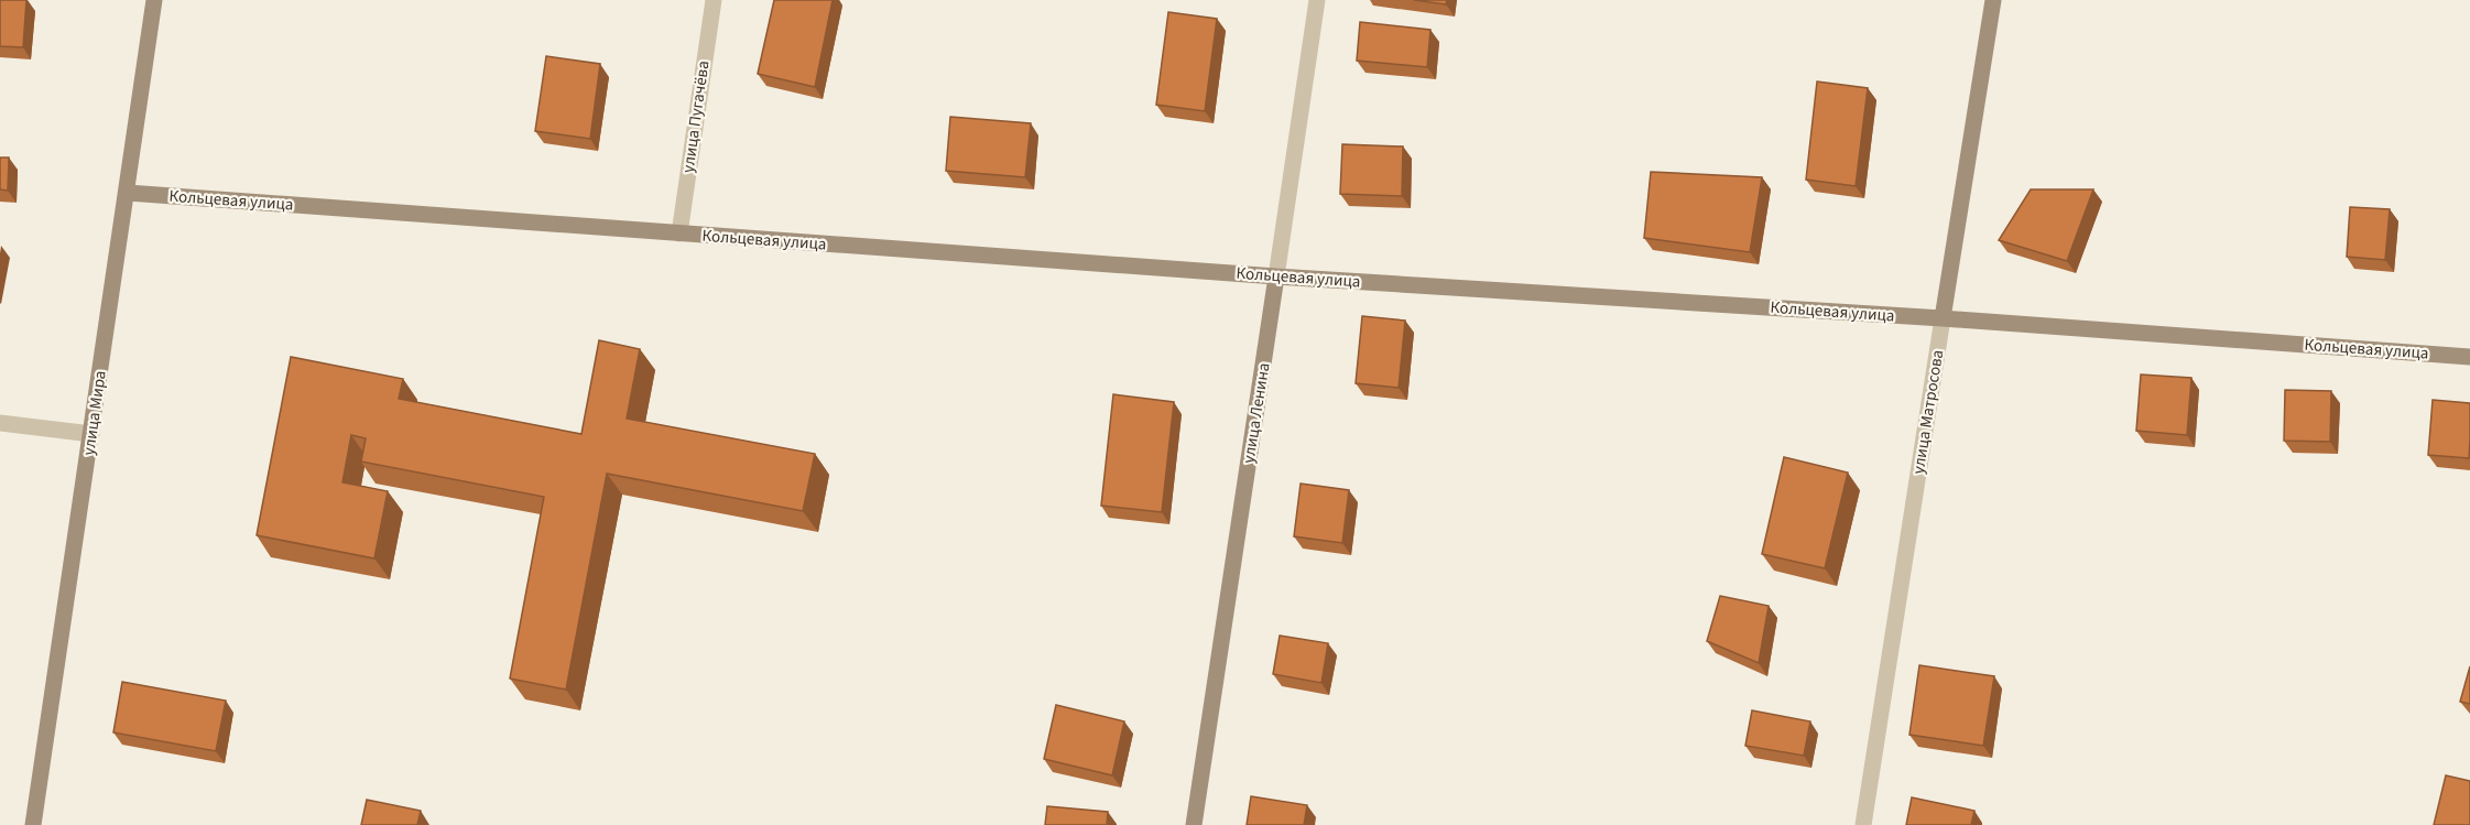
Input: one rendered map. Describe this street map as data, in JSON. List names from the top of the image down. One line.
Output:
{"streets":{"street":["улица Пугачёва","Кольцевая улица","улица Матросова","улица Мира","улица Ленина"]},"crossings":[["улица Пугачёва","Кольцевая улица"],["Кольцевая улица","улица Матросова"],["Кольцевая улица","улица Мира"],["Кольцевая улица","улица Ленина"]]}
